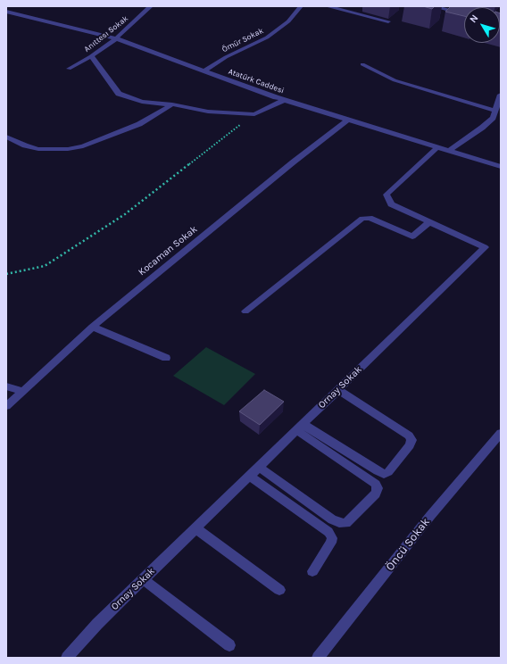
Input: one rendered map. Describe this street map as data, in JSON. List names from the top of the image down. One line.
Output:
{"streets":{"street":["Anıttesı Sokak","Ömür Sokak","Atatürk Caddesi","Kocaman Sokak","Ornay Sokak","Öncü Sokak"]},"crossings":[["Anıttesı Sokak","Atatürk Caddesi"],["Ömür Sokak","Atatürk Caddesi"],["Atatürk Caddesi","Kocaman Sokak"],["Atatürk Caddesi","Ornay Sokak"]],"north":"top left"}
